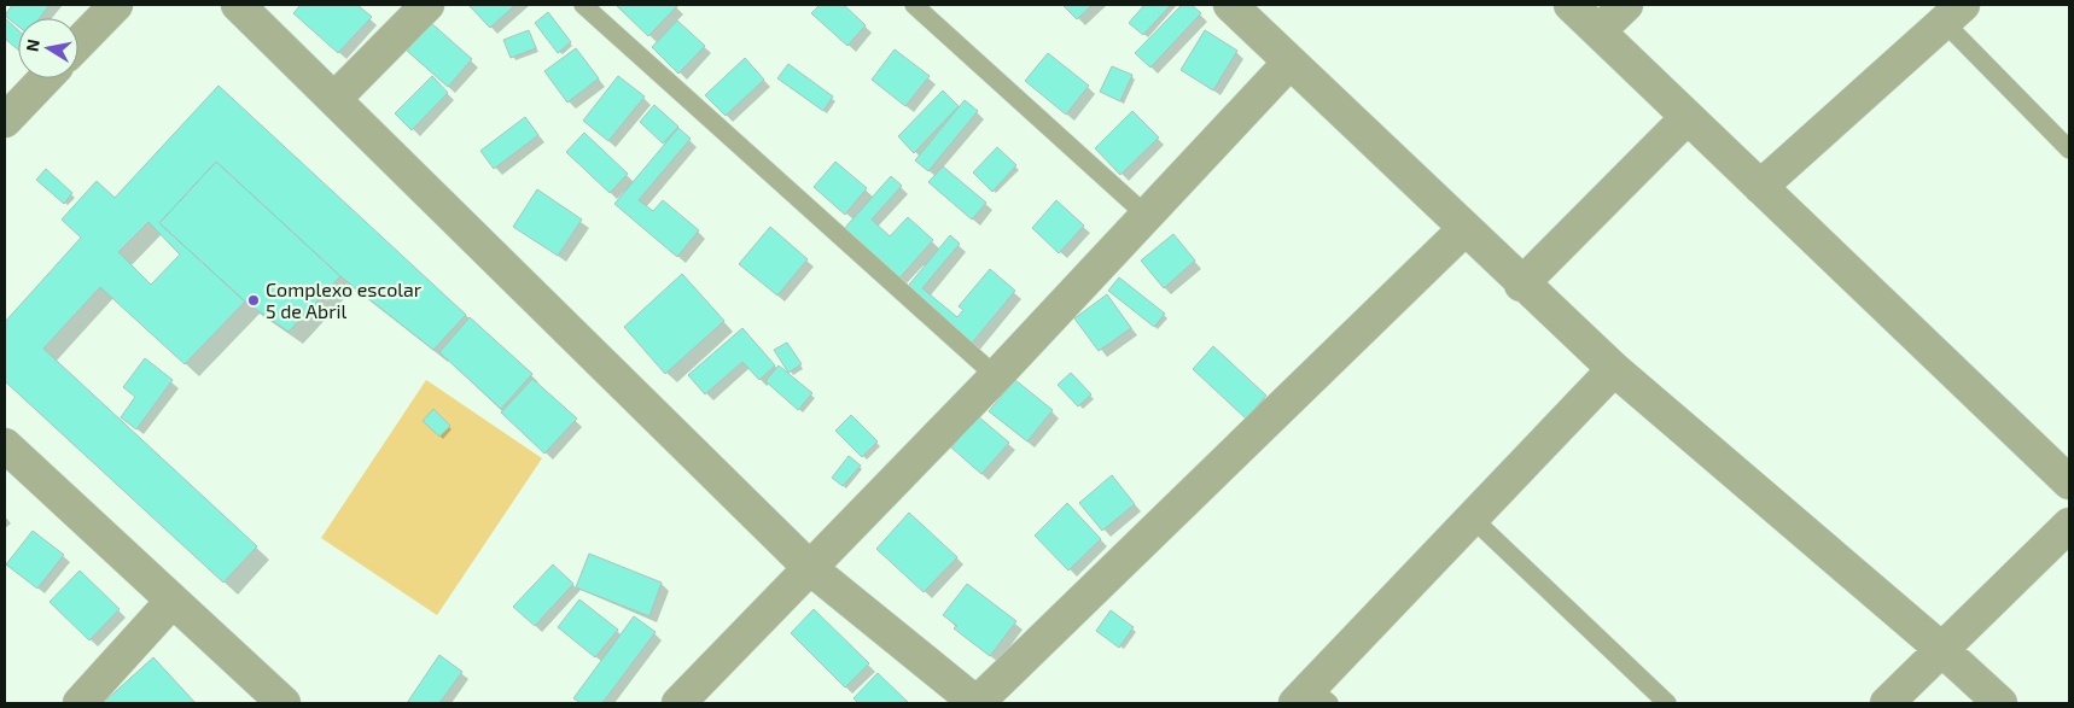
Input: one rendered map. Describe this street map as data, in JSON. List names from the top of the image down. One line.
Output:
{"places":["Complexo escolar 5 de Abril"],"north":"left"}
